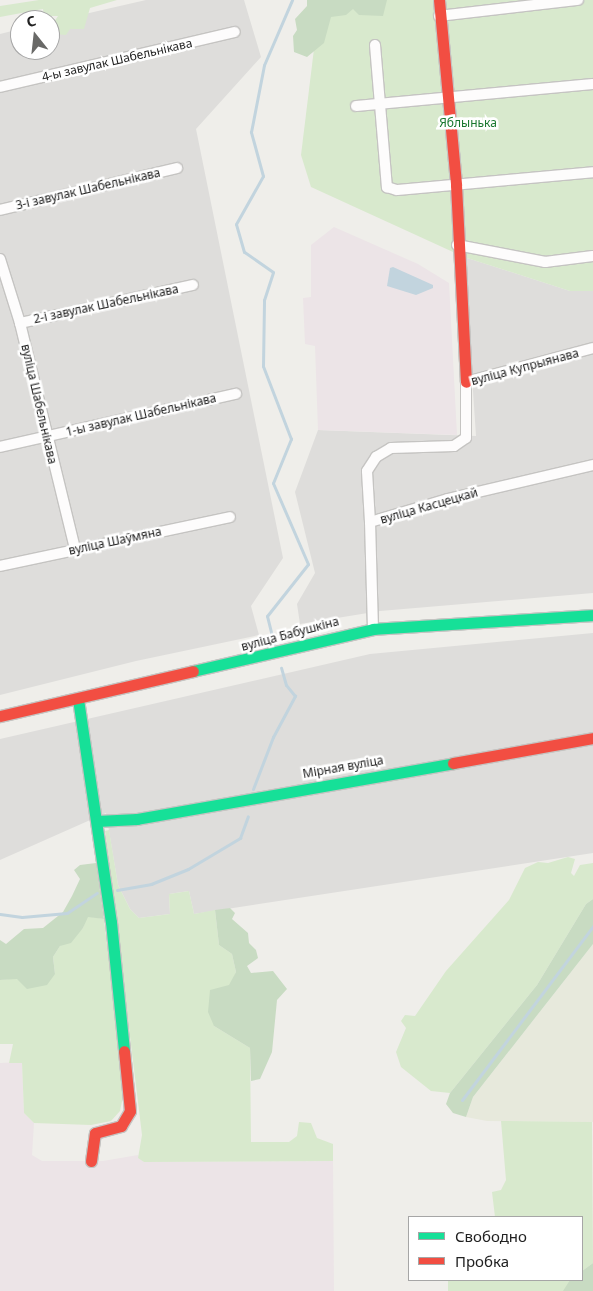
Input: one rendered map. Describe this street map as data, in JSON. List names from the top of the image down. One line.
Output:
{"streets":{"street":["4-ы завулак Шабельнікава","3-і завулак Шабельнікава","2-і завулак Шабельнікава","вуліца Купрыянава","вуліца Шабельнікава","1-ы завулак Шабельнікава","вуліца Касцецкай","вуліца Шаўмяна","вуліца Бабушкіна","Мірная вуліца"]},"crossings":[["2-і завулак Шабельнікава","вуліца Шабельнікава"],["вуліца Купрыянава","вуліца Касцецкай"],["вуліца Шабельнікава","1-ы завулак Шабельнікава"],["вуліца Шабельнікава","вуліца Шаўмяна"],["вуліца Касцецкай","вуліца Бабушкіна"]],"parks":["Яблынька"],"legend":["Свободно","Пробка"],"north":"top"}
